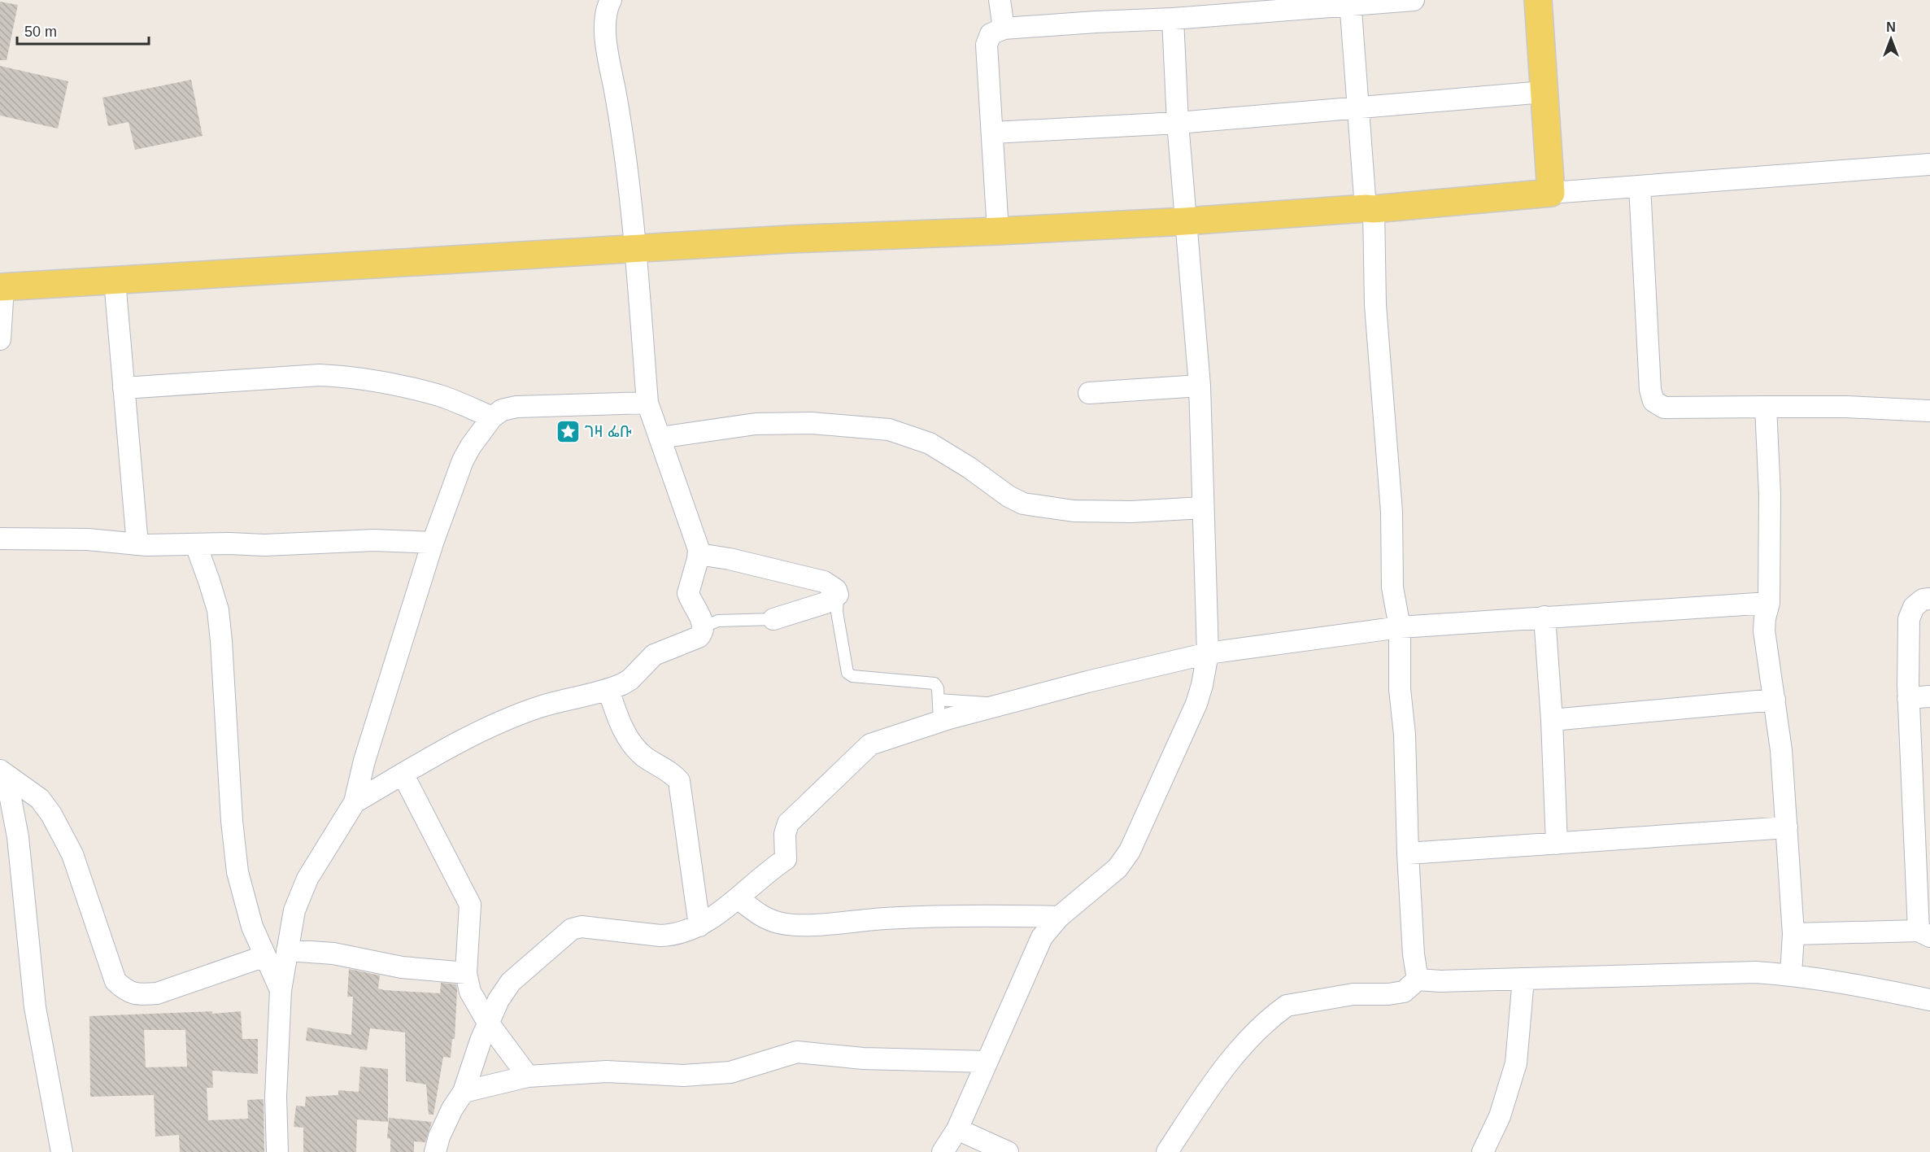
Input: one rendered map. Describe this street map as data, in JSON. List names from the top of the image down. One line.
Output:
{"places":{"place":["ገዛ ፌቡ"]},"scale_bar":"50 m","north":"top"}
